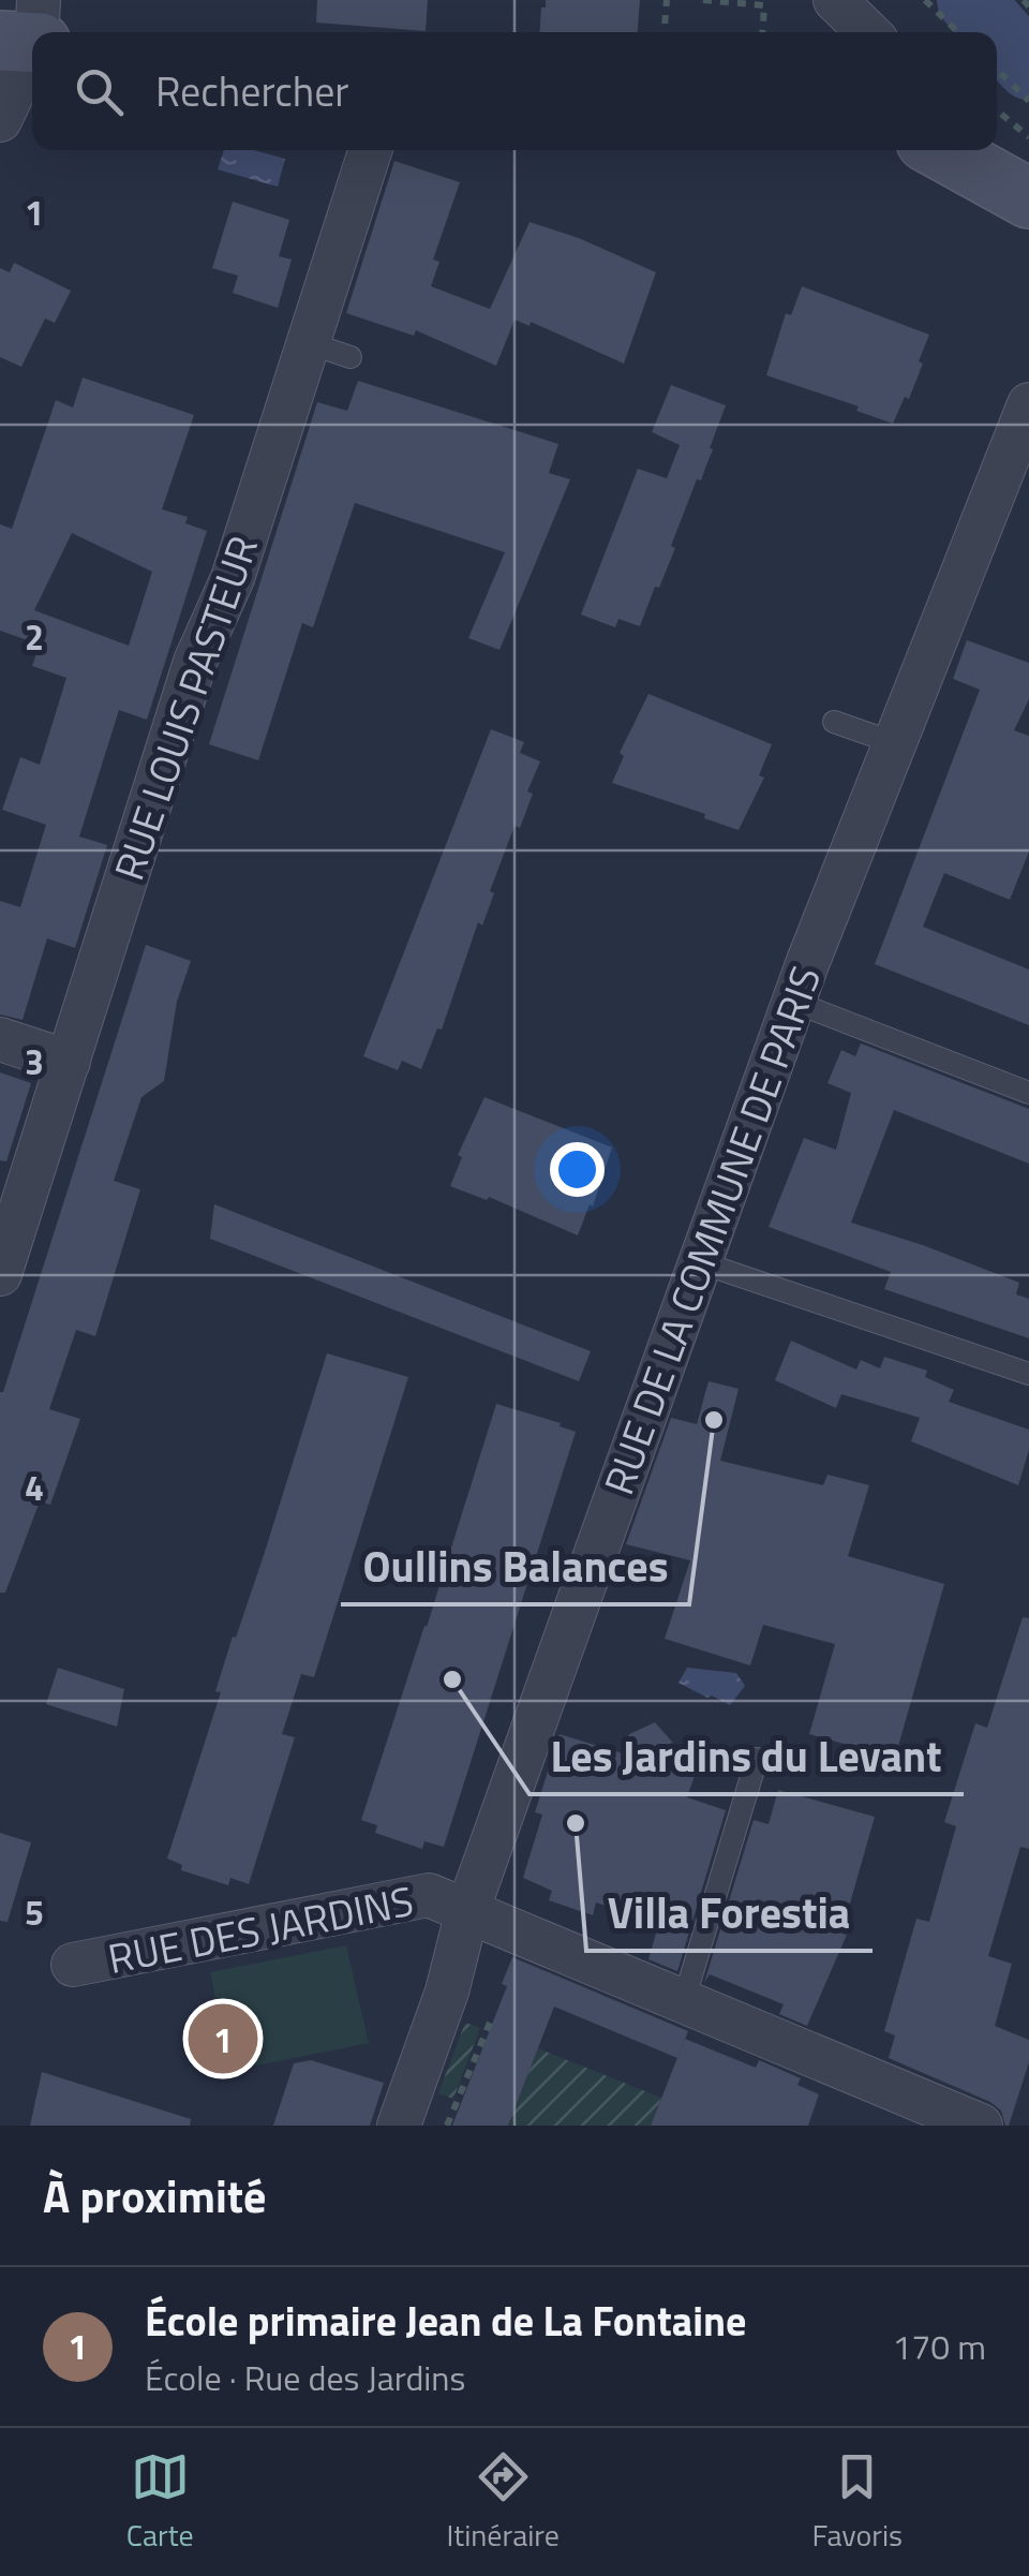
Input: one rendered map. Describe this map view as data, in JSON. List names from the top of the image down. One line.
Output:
{"streets":{"street":["RUE LOUIS PASTEUR","RUE DE LA COMMUNE DE PARIS","RUE DES JARDINS"]},"crossings":[["RUE DE LA COMMUNE DE PARIS","RUE DES JARDINS"]],"places":["Oullins Balances","Les Jardins du Levant","Villa Forestia"],"page":{"search":"Rechercher","pins":"1","heading":"À proximité","list":[{"mark":"1","name":"École primaire Jean de La Fontaine","note":"École · Rue des Jardins","value":"170 m"}],"nav":["Carte","Itinéraire","Favoris"]},"grid":{"rows":["1","2","3","4","5"]}}
